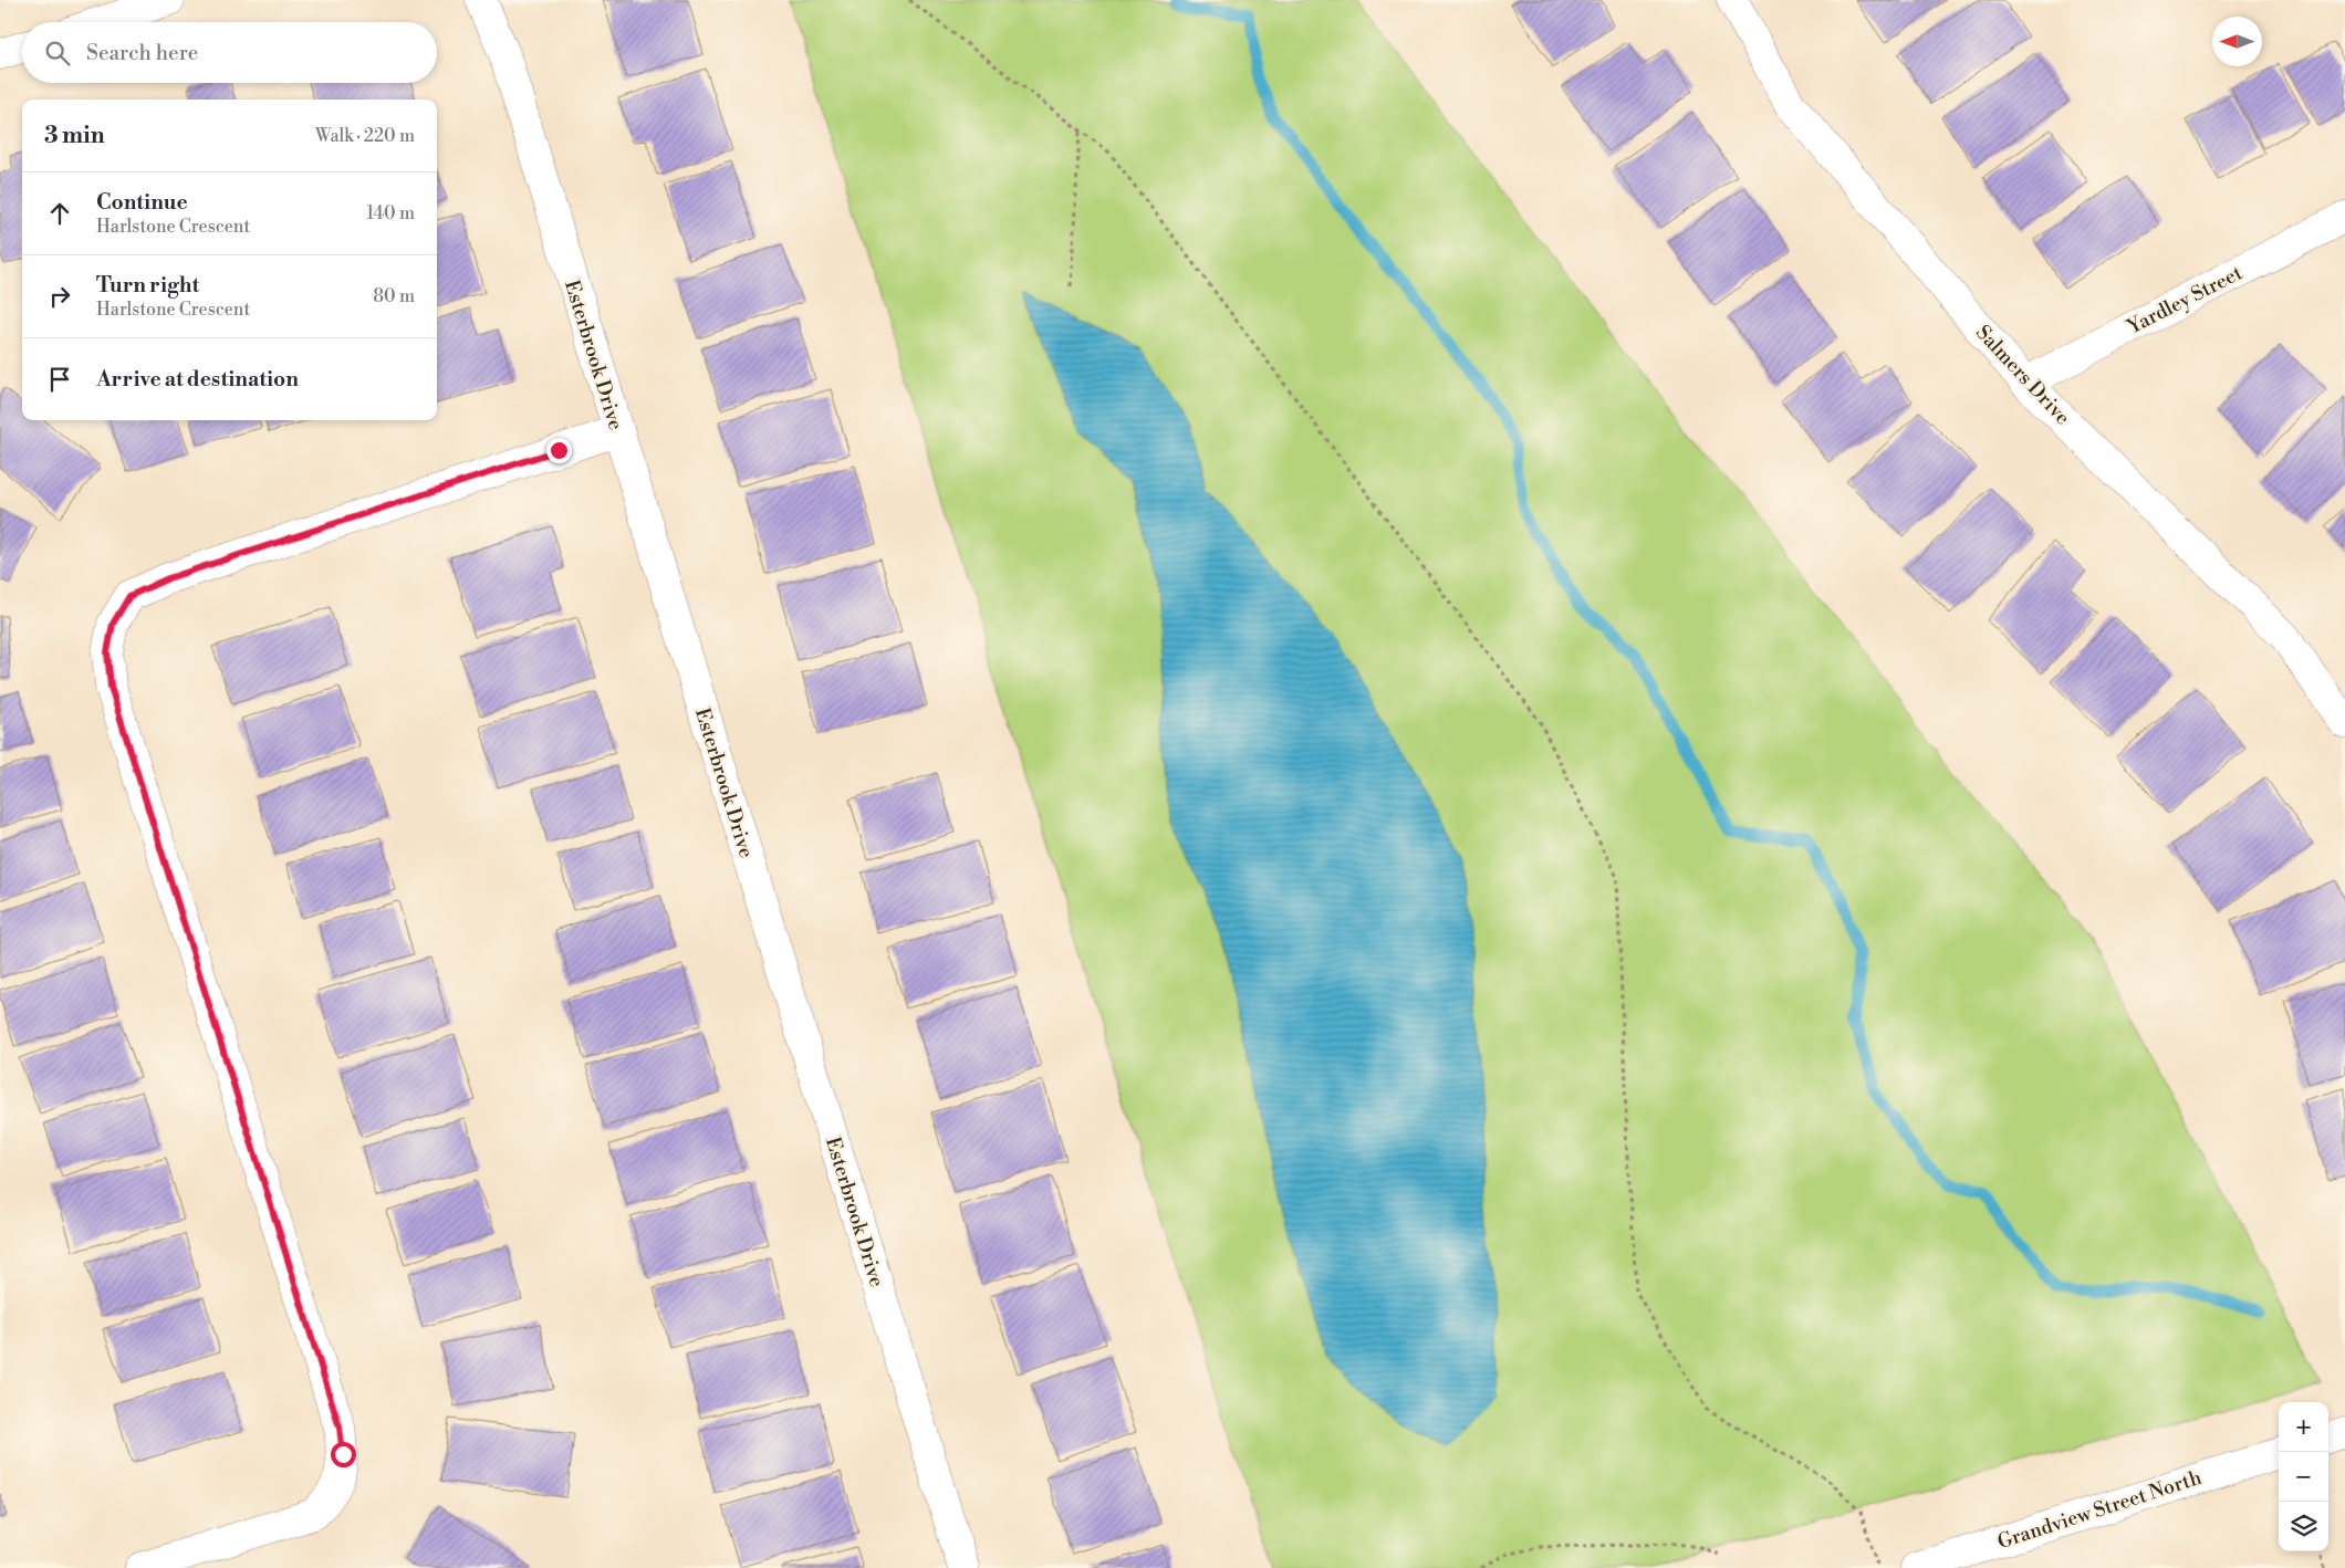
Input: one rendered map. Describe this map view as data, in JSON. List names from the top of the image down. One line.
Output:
{"streets":{"street":["Yardley Street","Esterbrook Drive","Salmers Drive","Grandview Street North"]},"crossings":[["Yardley Street","Salmers Drive"]],"north":"left","page":{"search":"Search here","heading":["3 min","Walk · 220 m"],"list":[["Continue","Harlstone Crescent","140 m"],["Turn right","Harlstone Crescent","80 m"],"Arrive at destination"],"map_buttons":["+","−"]}}
